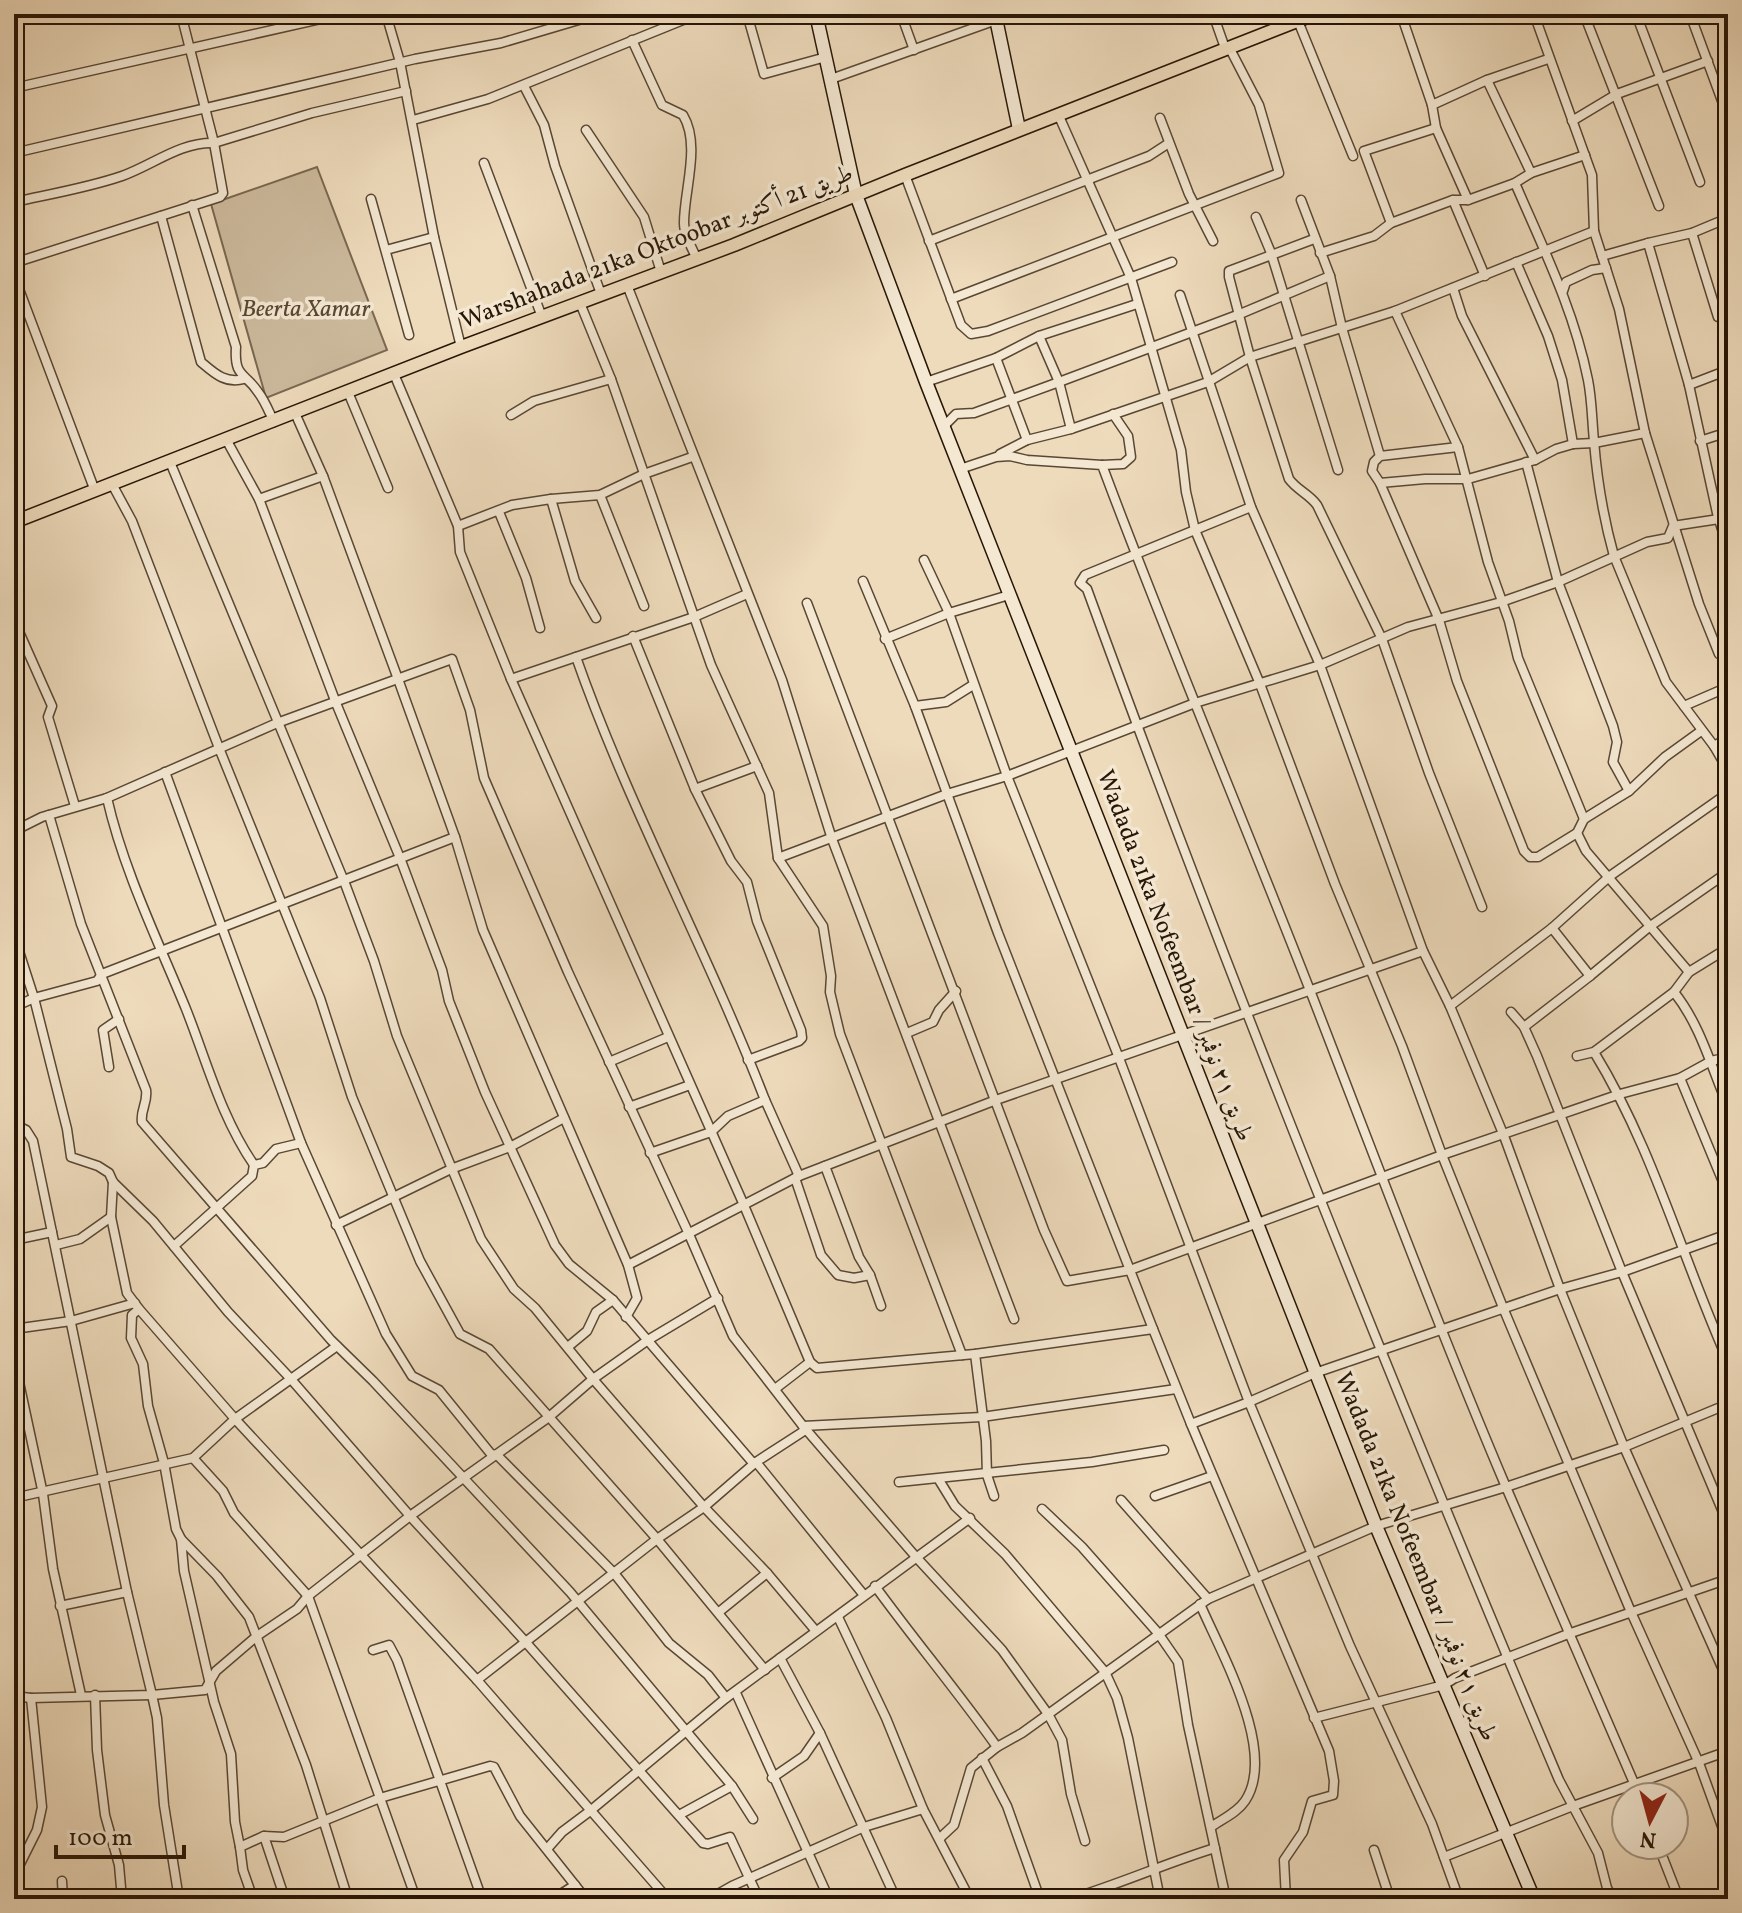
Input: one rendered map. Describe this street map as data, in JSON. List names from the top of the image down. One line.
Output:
{"streets":{"main road":["Warshahada 21ka Oktoobar طريق 21 أكتوبر"],"street":["Wadada 21ka Nofeembar / طريق ٢١ نوفمبر"]},"crossings":[["Warshahada 21ka Oktoobar طريق 21 أكتوبر","Wadada 21ka Nofeembar / طريق ٢١ نوفمبر"]],"parks":["Beerta Xamar"],"scale_bar":"100 m","north":"bottom"}
